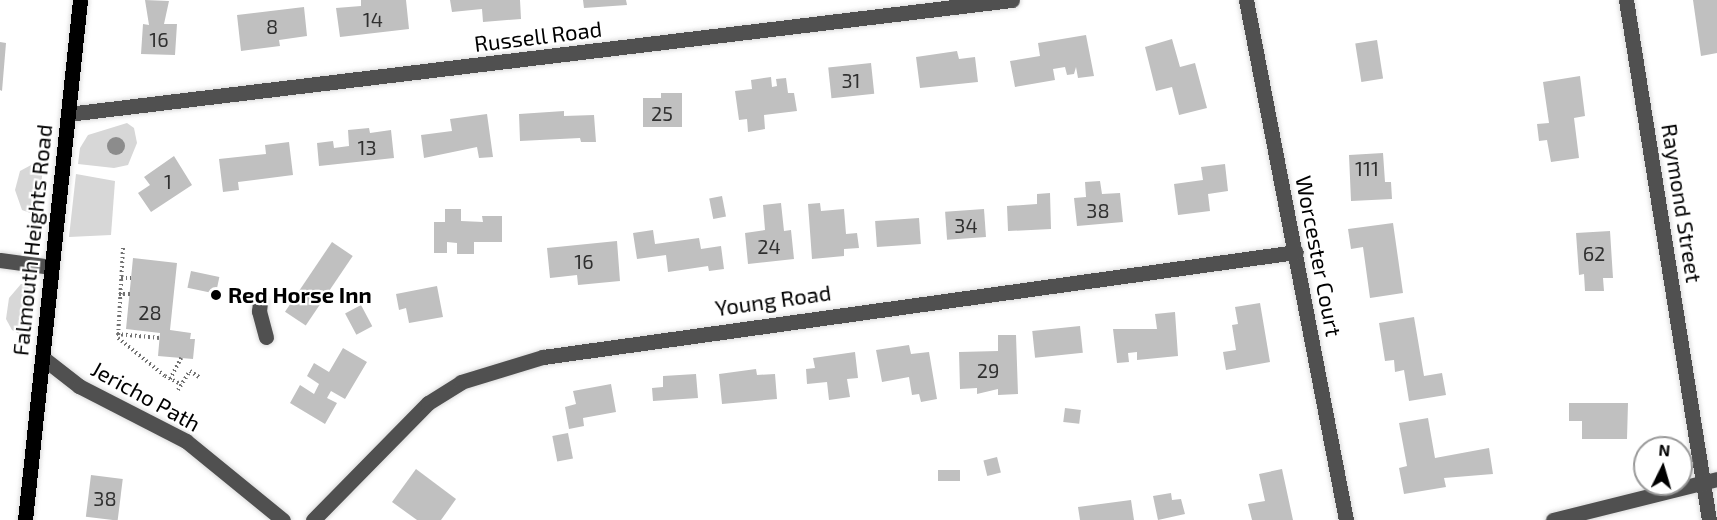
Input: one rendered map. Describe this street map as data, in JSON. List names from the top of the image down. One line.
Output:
{"streets":{"main road":["Falmouth Heights Road"],"street":["Russell Road","Raymond Street","Worcester Court","Young Road","Jericho Path"]},"crossings":[["Russell Road","Falmouth Heights Road"],["Falmouth Heights Road","Jericho Path"],["Worcester Court","Young Road"]],"places":["Red Horse Inn"],"house_numbers":["14","8","16","31","25","13","111","1","38","34","24","62","16","28","29","38"],"north":"top"}
